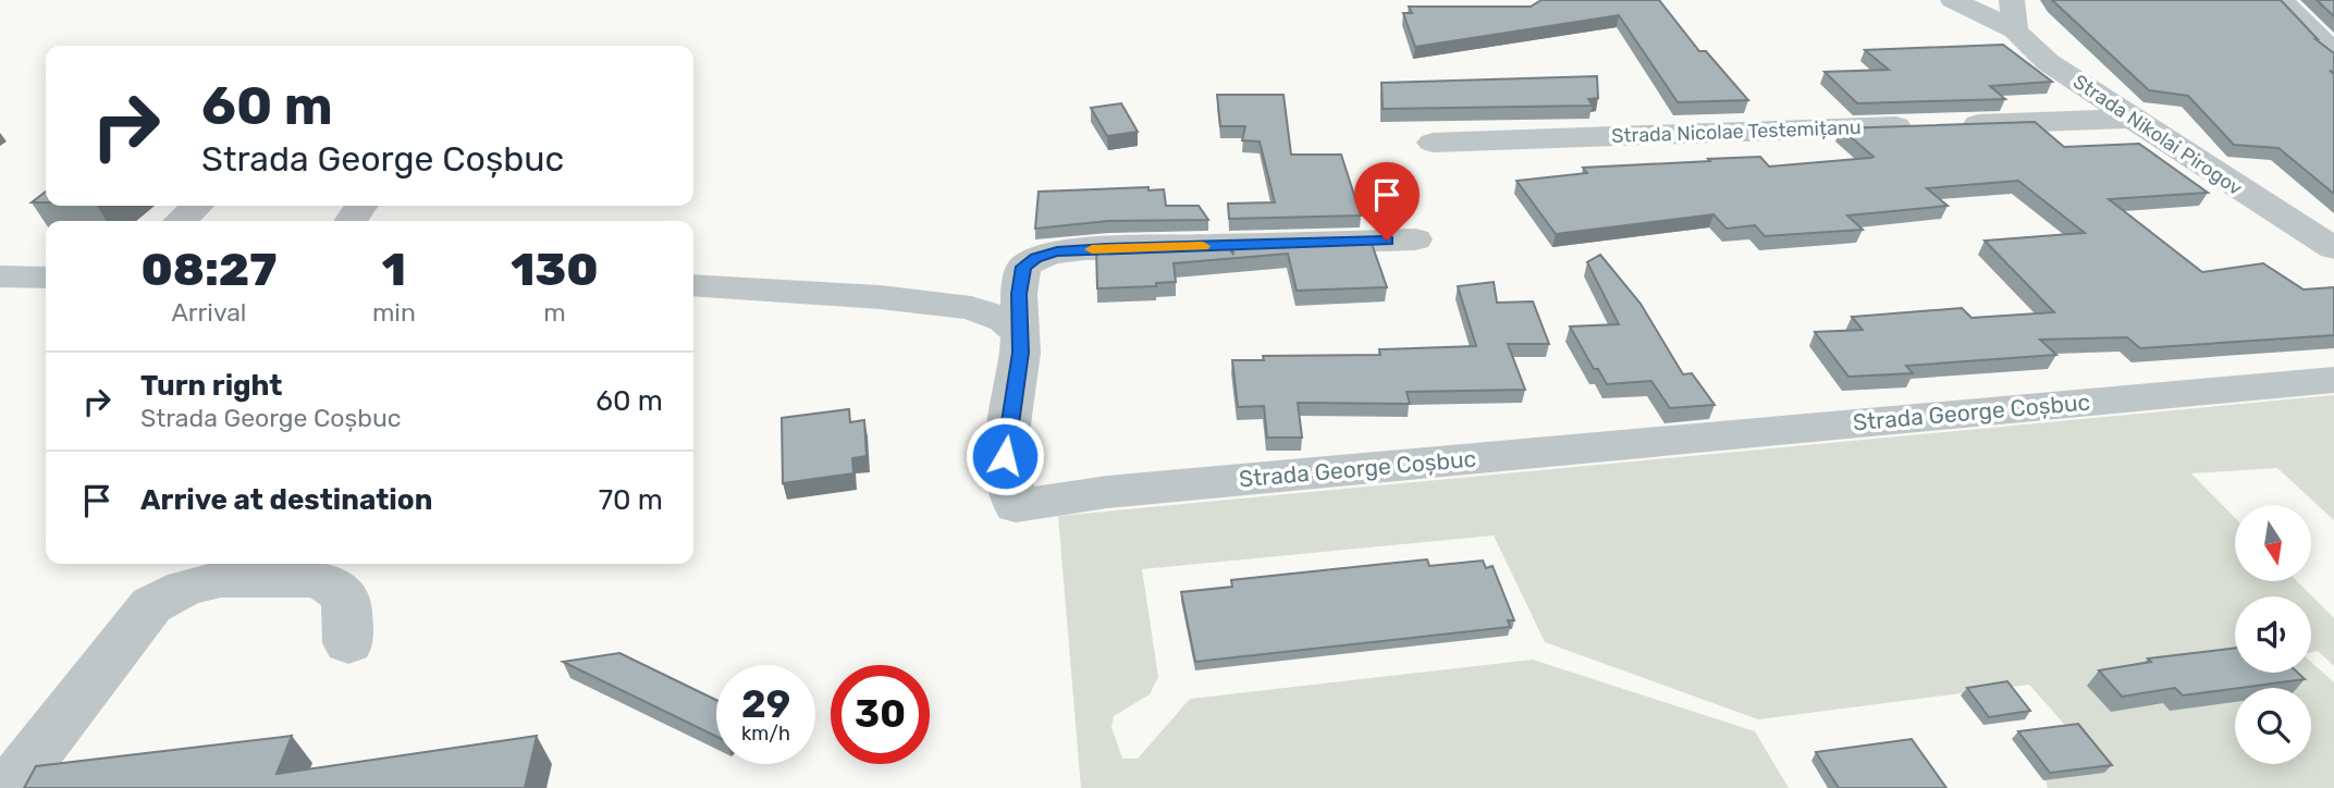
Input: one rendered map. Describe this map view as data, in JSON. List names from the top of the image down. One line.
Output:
{"streets":{"street":["Strada Nicolae Testemițanu","Strada Nikolai Pirogov","Strada George Coșbuc"]},"crossings":[["Strada Nicolae Testemițanu","Strada Nikolai Pirogov"]],"north":"bottom","page":{"turn":["60 m","Strada George Coșbuc"],"eta":["08:27","Arrival","1","min","130","m"],"list":[{"name":"Turn right","note":"Strada George Coșbuc","value":"60 m"},{"name":"Arrive at destination","value":"70 m"}],"speed":"29 km/h","limit":"30"}}
